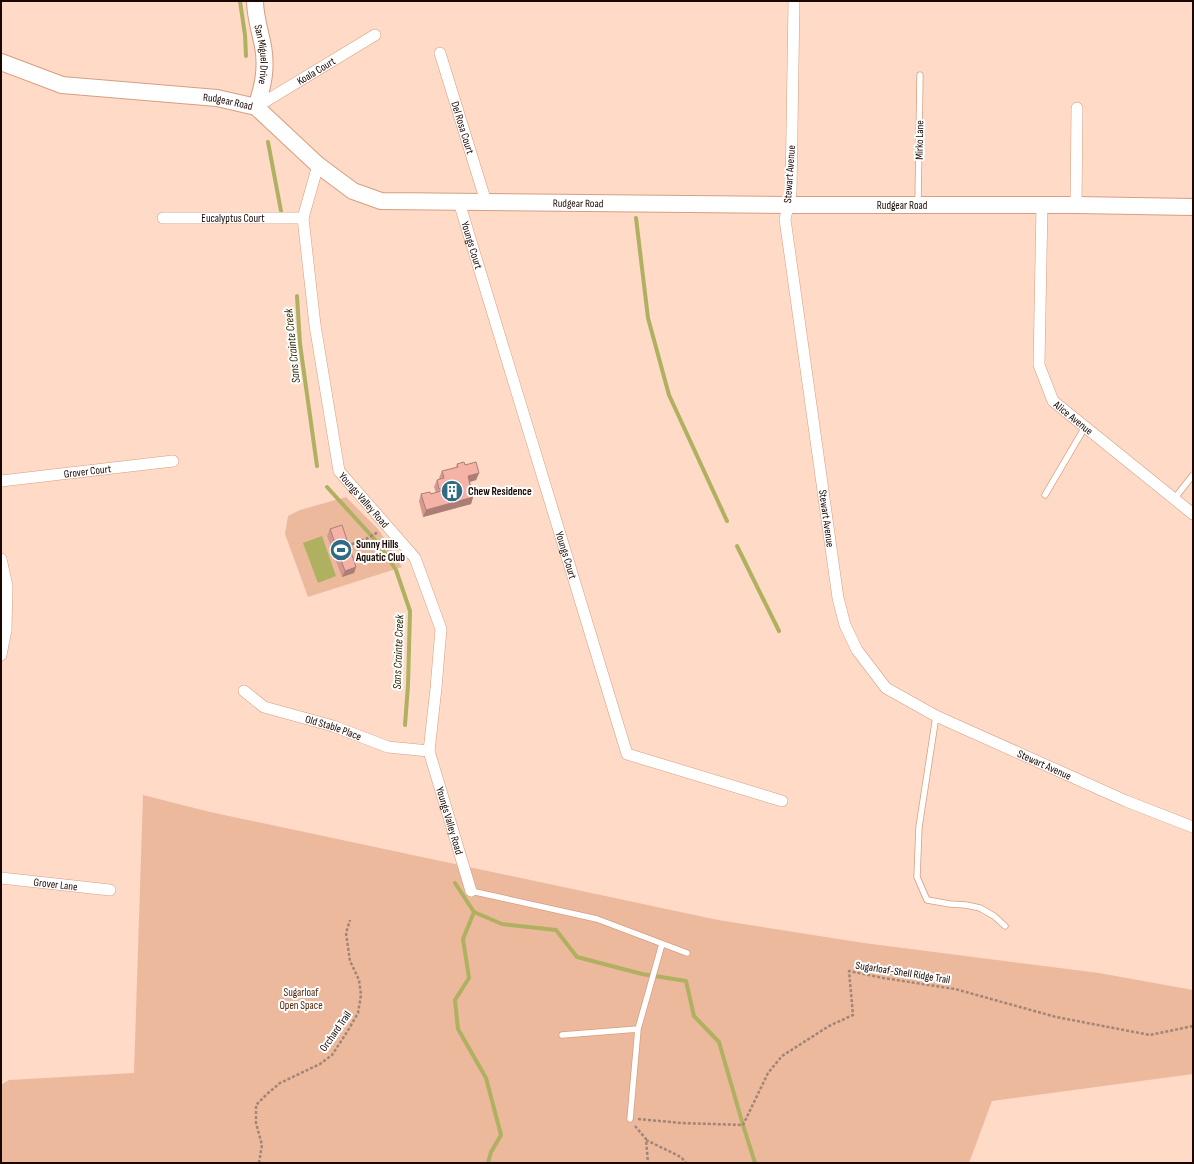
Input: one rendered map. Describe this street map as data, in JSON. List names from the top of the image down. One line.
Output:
{"streets":{"street":["San Miguel Drive","Koala Court","Rudgear Road","Del Rosa Court","Stewart Avenue","Eucalyptus Court","Youngs Court","Alice Avenue","Grover Court","Youngs Valley Road","Old Stable Place","Grover Lane"],"lane":["Mirko Lane"],"path":["Sugarloaf-Shell Ridge Trail","Orchard Trail"]},"crossings":[["San Miguel Drive","Koala Court"],["San Miguel Drive","Rudgear Road"],["Koala Court","Rudgear Road"],["Rudgear Road","Del Rosa Court"],["Rudgear Road","Mirko Lane"],["Rudgear Road","Stewart Avenue"],["Rudgear Road","Youngs Court"],["Rudgear Road","Alice Avenue"],["Rudgear Road","Youngs Valley Road"],["Eucalyptus Court","Youngs Valley Road"],["Youngs Valley Road","Old Stable Place"]],"water":["Sans Crainte Creek"],"parks":["Sugarloaf Open Space"],"places":{"building":["Chew Residence"],"sports":["Sunny Hills Aquatic Club"]}}
